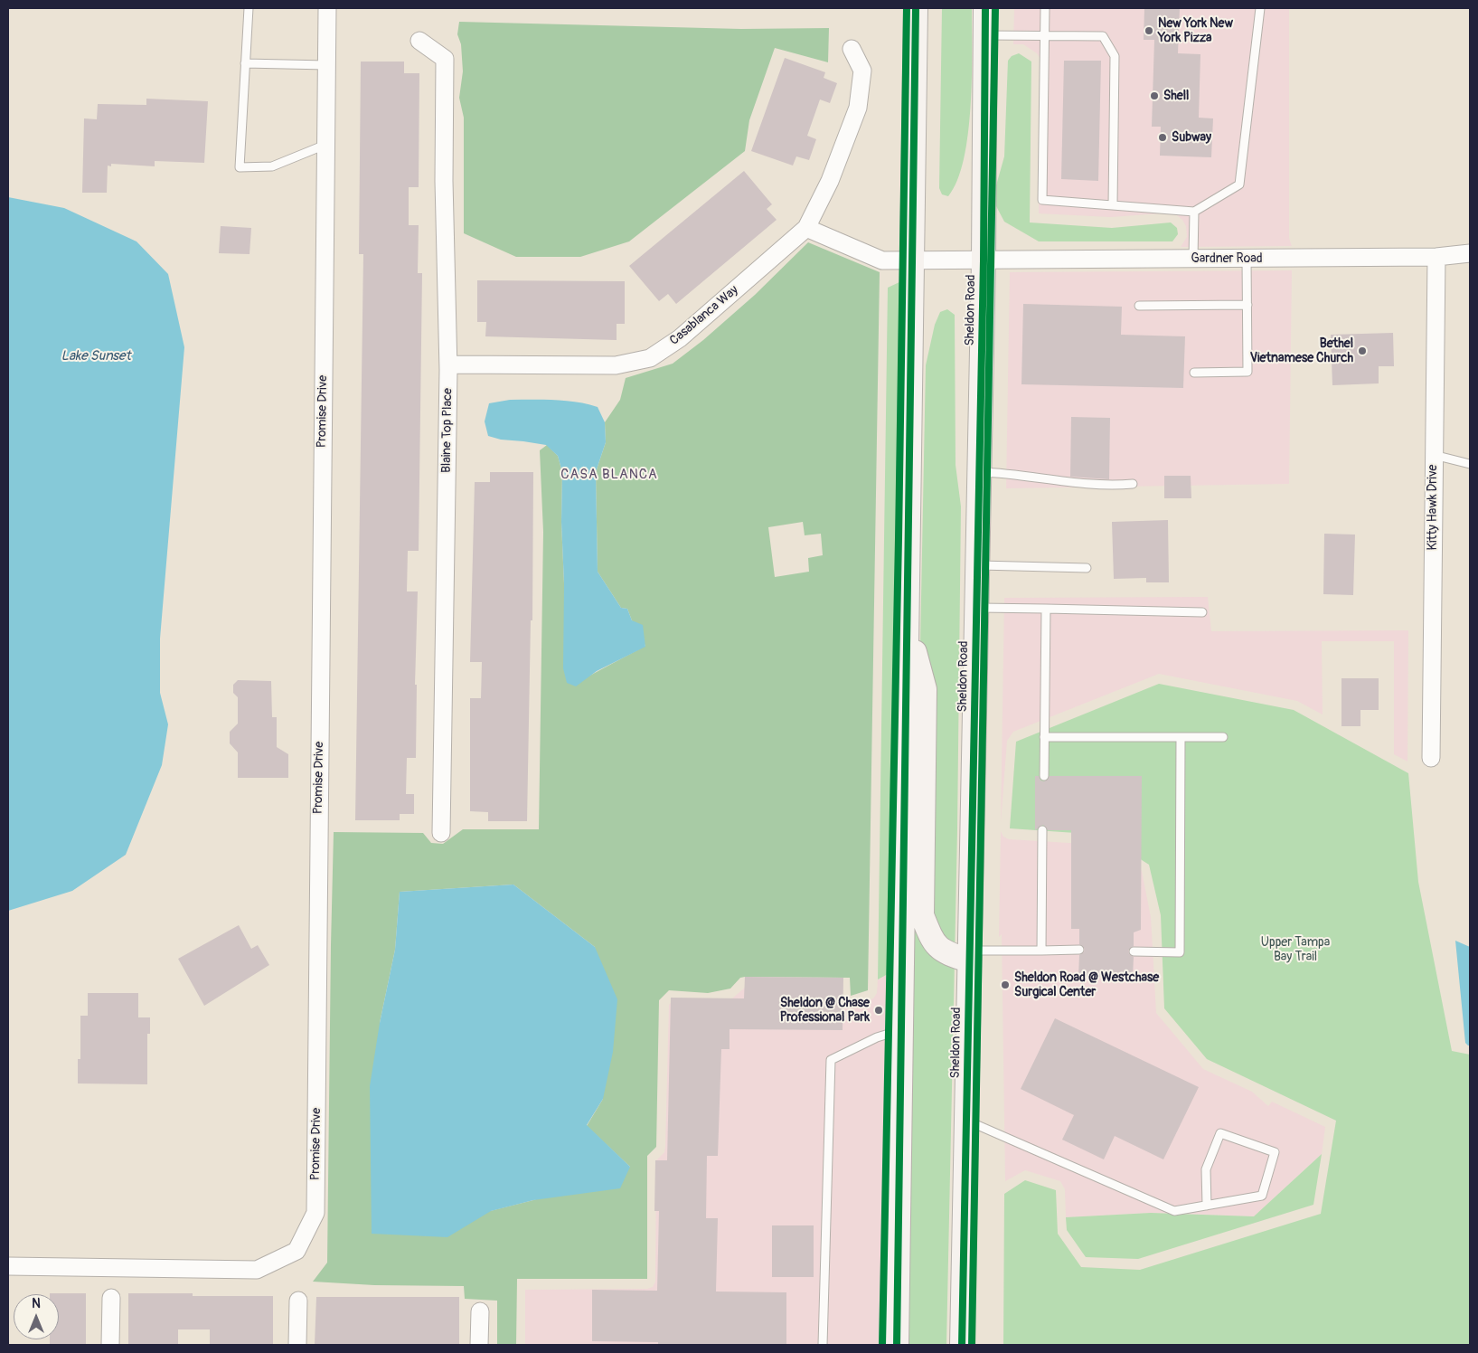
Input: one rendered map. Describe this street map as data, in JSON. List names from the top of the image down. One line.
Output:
{"streets":{"main road":["Sheldon Road"],"street":["Gardner Road","Casablanca Way","Promise Drive","Blaine Top Place","Kitty Hawk Drive"]},"crossings":[["Gardner Road","Sheldon Road"],["Gardner Road","Kitty Hawk Drive"],["Casablanca Way","Blaine Top Place"]],"districts":["CASA BLANCA"],"water":["Lake Sunset"],"parks":["Upper Tampa Bay Trail"],"places":["New York New York Pizza","Shell","Subway","Bethel Vietnamese Church","Sheldon Road @ Westchase Surgical Center","Sheldon @ Chase Professional Park"],"north":"top"}
